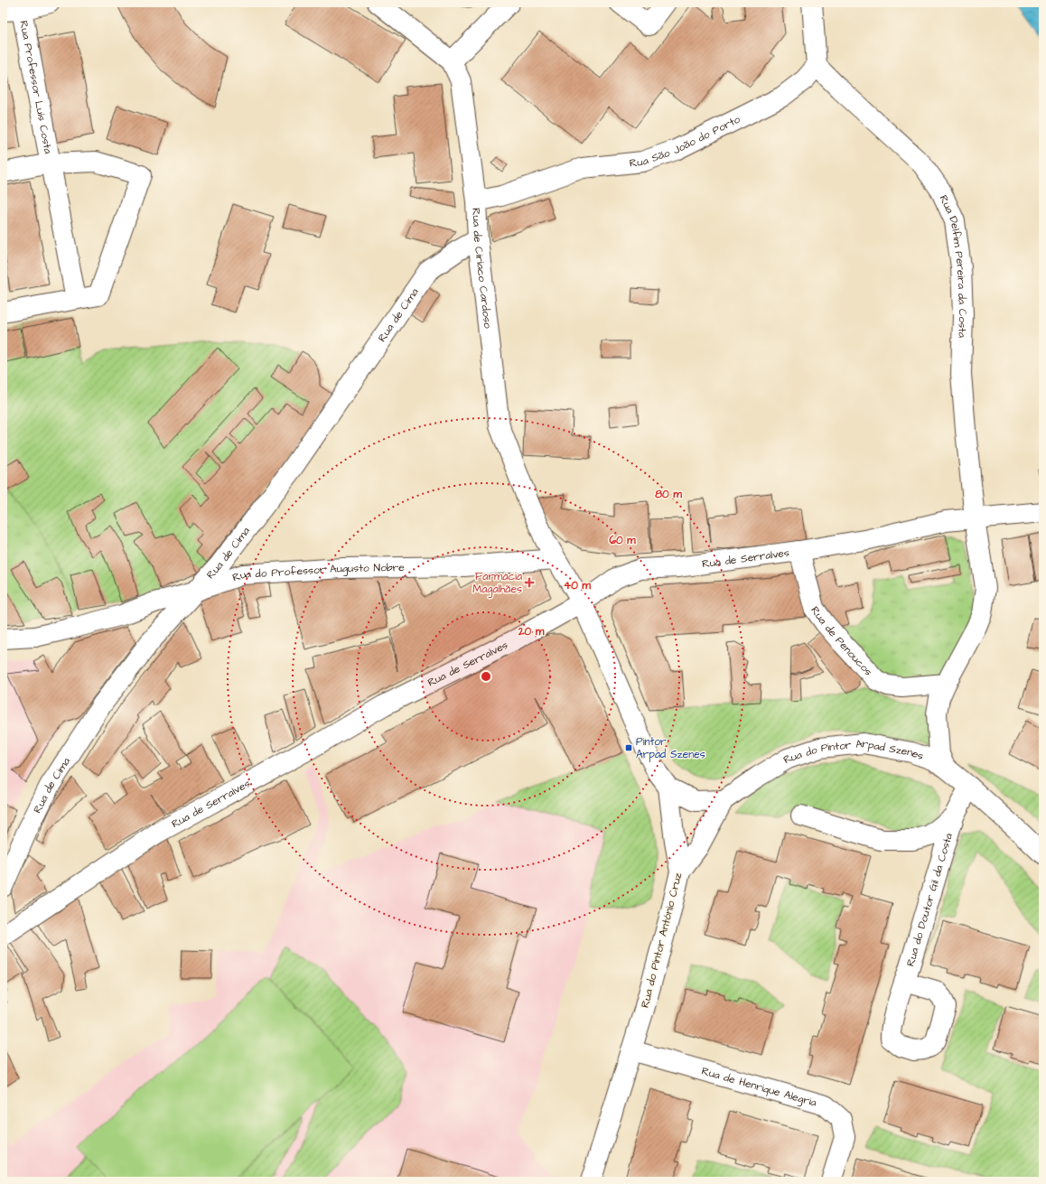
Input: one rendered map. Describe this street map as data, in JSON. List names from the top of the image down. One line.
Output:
{"streets":{"street":["Rua Professor Luís Costa","Rua São João do Porto","Rua de Ciríaco Cardoso","Rua Delfim Pereira da Costa","Rua de Cima","Rua de Serralves","Rua do Professor Augusto Nobre","Rua de Penoucos","Rua do Pintor Arpad Szenes","Rua do Doutor Gil da Costa","Rua do Pintor António Cruz","Rua de Henrique Alegria"]},"crossings":[["Rua São João do Porto","Rua de Ciríaco Cardoso"],["Rua São João do Porto","Rua Delfim Pereira da Costa"],["Rua de Ciríaco Cardoso","Rua de Cima"],["Rua de Ciríaco Cardoso","Rua de Serralves"],["Rua de Ciríaco Cardoso","Rua do Professor Augusto Nobre"],["Rua Delfim Pereira da Costa","Rua de Serralves"],["Rua Delfim Pereira da Costa","Rua de Penoucos"],["Rua Delfim Pereira da Costa","Rua do Pintor Arpad Szenes"],["Rua de Cima","Rua do Professor Augusto Nobre"],["Rua de Serralves","Rua de Penoucos"],["Rua do Pintor Arpad Szenes","Rua do Pintor António Cruz"],["Rua do Pintor António Cruz","Rua de Henrique Alegria"]],"places":{"health":["Farmácia Magalhães"],"transit":["Pintor Arpad Szenes"]},"rings":["80 m","60 m","40 m","20 m"]}
